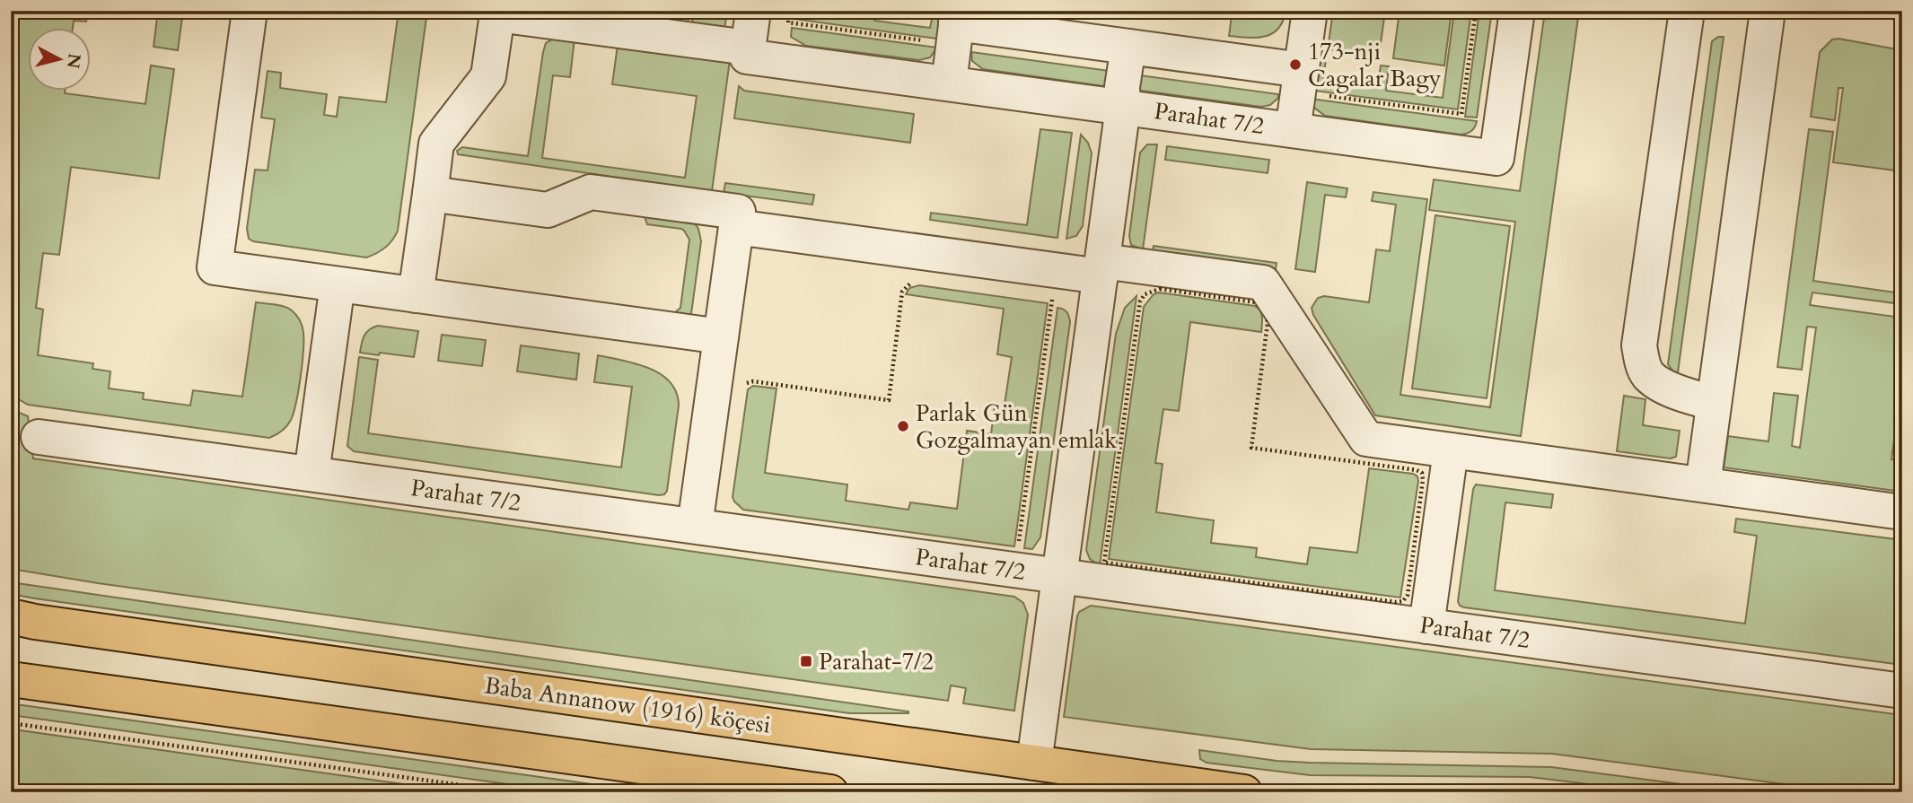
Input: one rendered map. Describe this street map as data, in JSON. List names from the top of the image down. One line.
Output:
{"streets":{"main road":["Baba Annanow (1916) köçesi"],"street":["Parahat 7/2"]},"places":{"other":["173-nji Cagalar Bagy","Parlak Gün Gozgalmayan emlak"],"transit":["Parahat-7/2"]},"north":"right"}
